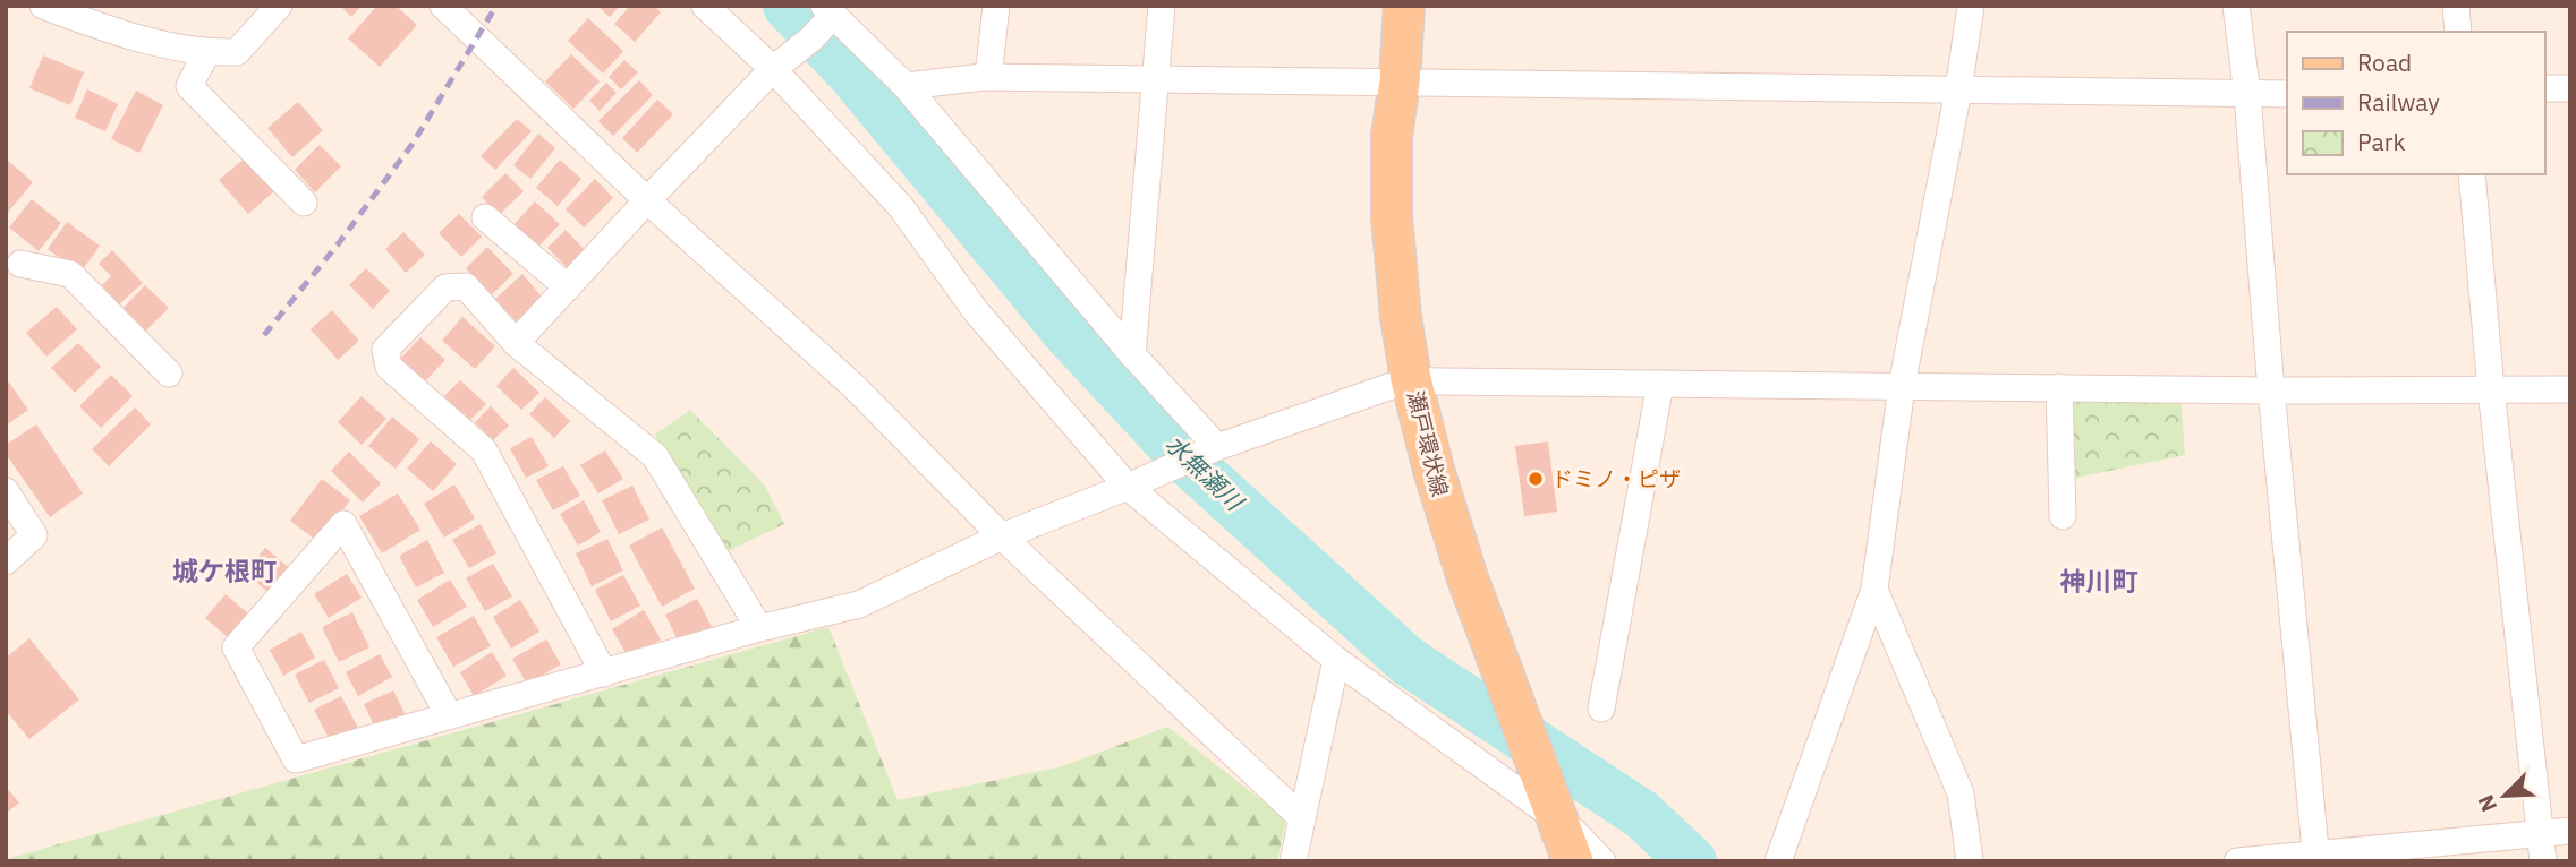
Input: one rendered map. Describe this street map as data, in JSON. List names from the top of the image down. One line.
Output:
{"streets":{"main road":["瀬戸環状線"]},"districts":["城ケ根町","神川町"],"water":["水無瀬川"],"places":["ドミノ・ピザ"],"legend":["Road","Railway","Park"],"north":"bottom left"}
